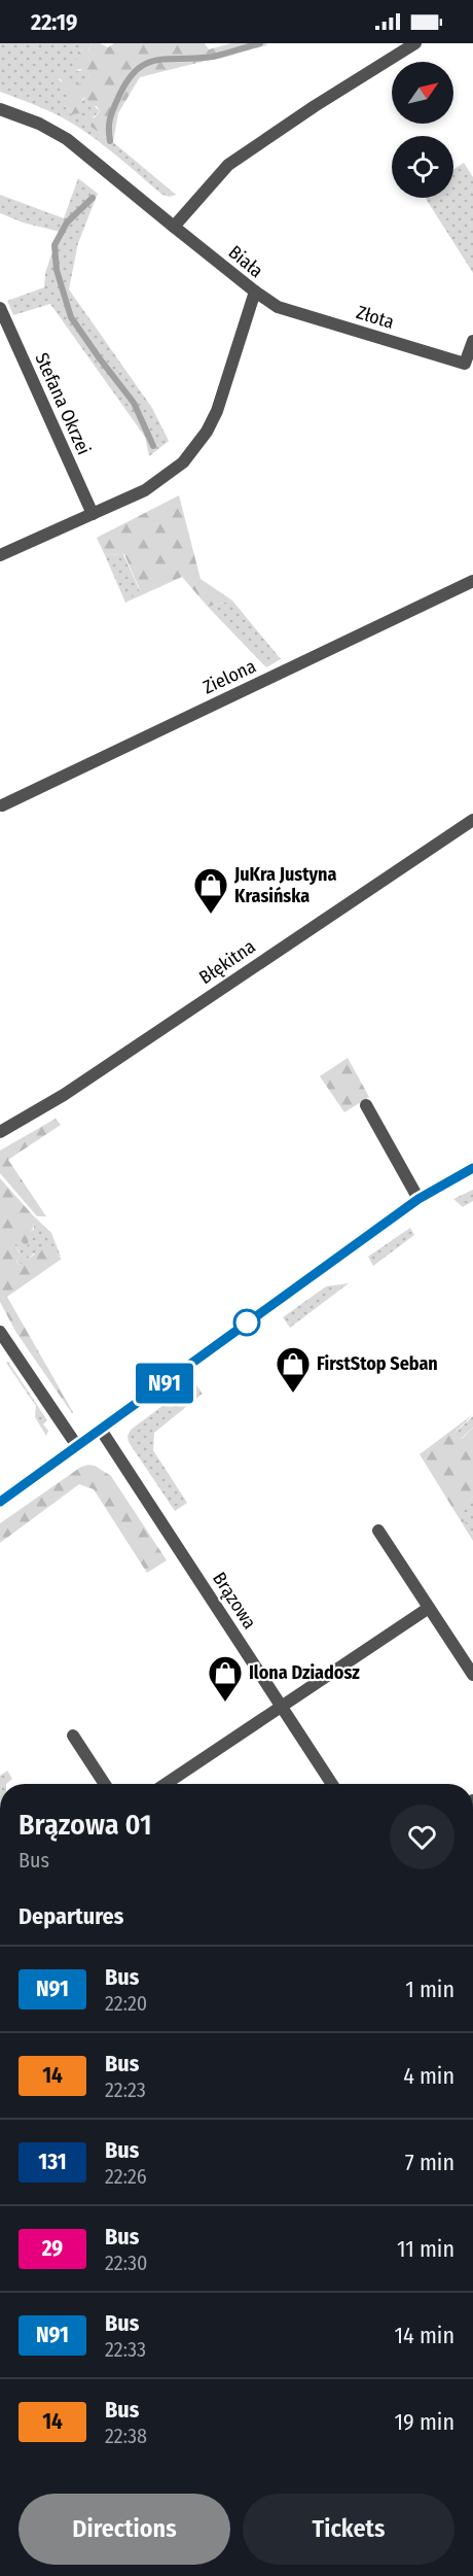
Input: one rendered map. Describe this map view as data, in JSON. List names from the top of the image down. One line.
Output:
{"streets":{"street":["Biała","Złota","Stefana Okrzei","Zielona","Błękitna","Brązowa"]},"crossings":[["Biała","Złota"],["Biała","Stefana Okrzei"]],"places":{"shop":["JuKra Justyna Krasińska","FirstStop Seban","Ilona Dziadosz"]},"lines":["bus line N91"],"north":"top right","page":{"status":"22:19","on_map":"N91","heading":[["Brązowa 01","Bus"],"Departures"],"list":[{"mark":"N91","name":"Bus","note":"22:20","value":"1 min"},{"mark":"14","name":"Bus","note":"22:23","value":"4 min"},{"mark":"131","name":"Bus","note":"22:26","value":"7 min"},{"mark":"29","name":"Bus","note":"22:30","value":"11 min"},{"mark":"N91","name":"Bus","note":"22:33","value":"14 min"},{"mark":"14","name":"Bus","note":"22:38","value":"19 min"}],"buttons":["Directions","Tickets"]}}
